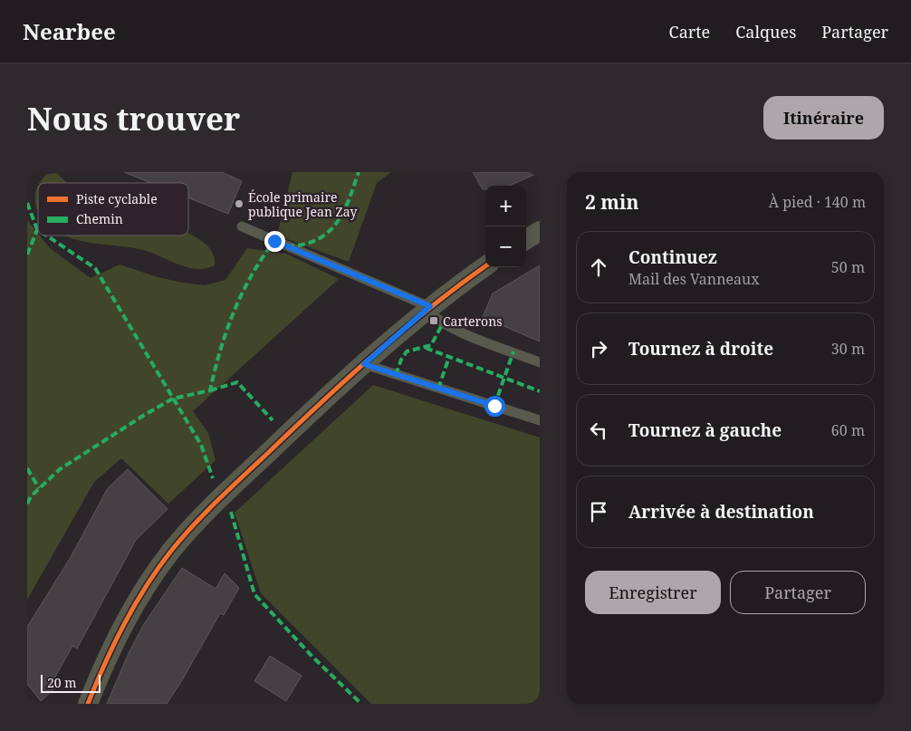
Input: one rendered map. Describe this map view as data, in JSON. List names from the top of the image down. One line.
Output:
{"places":{"other":["École primaire publique Jean Zay"],"transit":["Carterons"]},"legend":["Piste cyclable","Chemin"],"scale_bar":"20 m","page":{"header":"Nearbee","nav":["Carte","Calques","Partager"],"buttons":["Itinéraire",["Enregistrer","Partager"]],"title":"Nous trouver","heading":["2 min","À pied · 140 m"],"map_buttons":["+","−"],"list":[["Continuez","Mail des Vanneaux","50 m"],["Tournez à droite","30 m"],["Tournez à gauche","60 m"],"Arrivée à destination"],"scale":"20 m"}}
